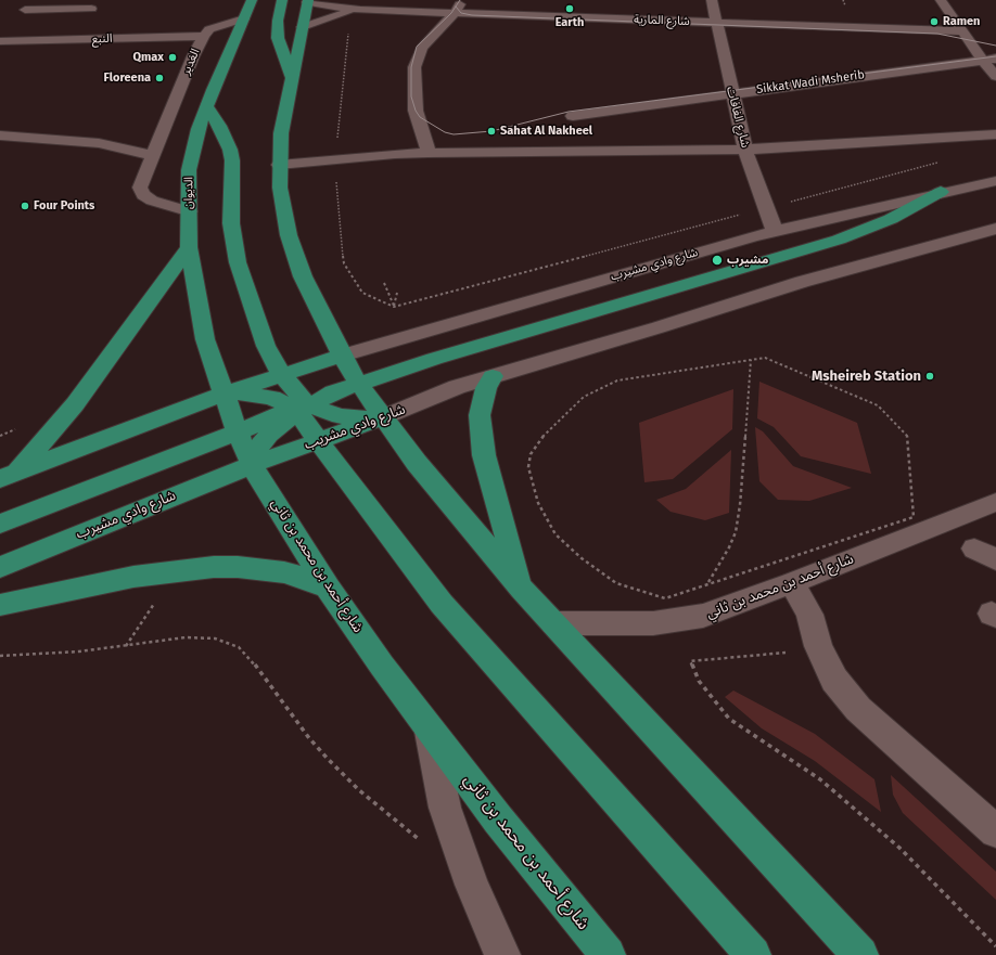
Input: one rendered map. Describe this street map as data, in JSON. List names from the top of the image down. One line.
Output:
{"streets":{"main road":["الديوان","شارع وادي مشيرب","شارع وادي مشريب","شارع أحمد بن محمد بن ثاني"],"street":["شارع المارية","النبع","الغدير","Sikkat Wadi Msherib","شارع الغافات"]},"crossings":[["شارع المارية","شارع الغافات"],["النبع","الغدير"],["الغدير","الديوان"],["Sikkat Wadi Msherib","شارع الغافات"],["شارع الغافات","شارع وادي مشيرب"],["الديوان","شارع أحمد بن محمد بن ثاني"],["شارع وادي مشيرب","شارع وادي مشريب"],["شارع وادي مشيرب","شارع أحمد بن محمد بن ثاني"],["شارع وادي مشريب","شارع أحمد بن محمد بن ثاني"]],"places":["Earth","Ramen","Qmax","Floreena","Sahat Al Nakheel","Four Points","مشيرب","Msheireb Station"]}
